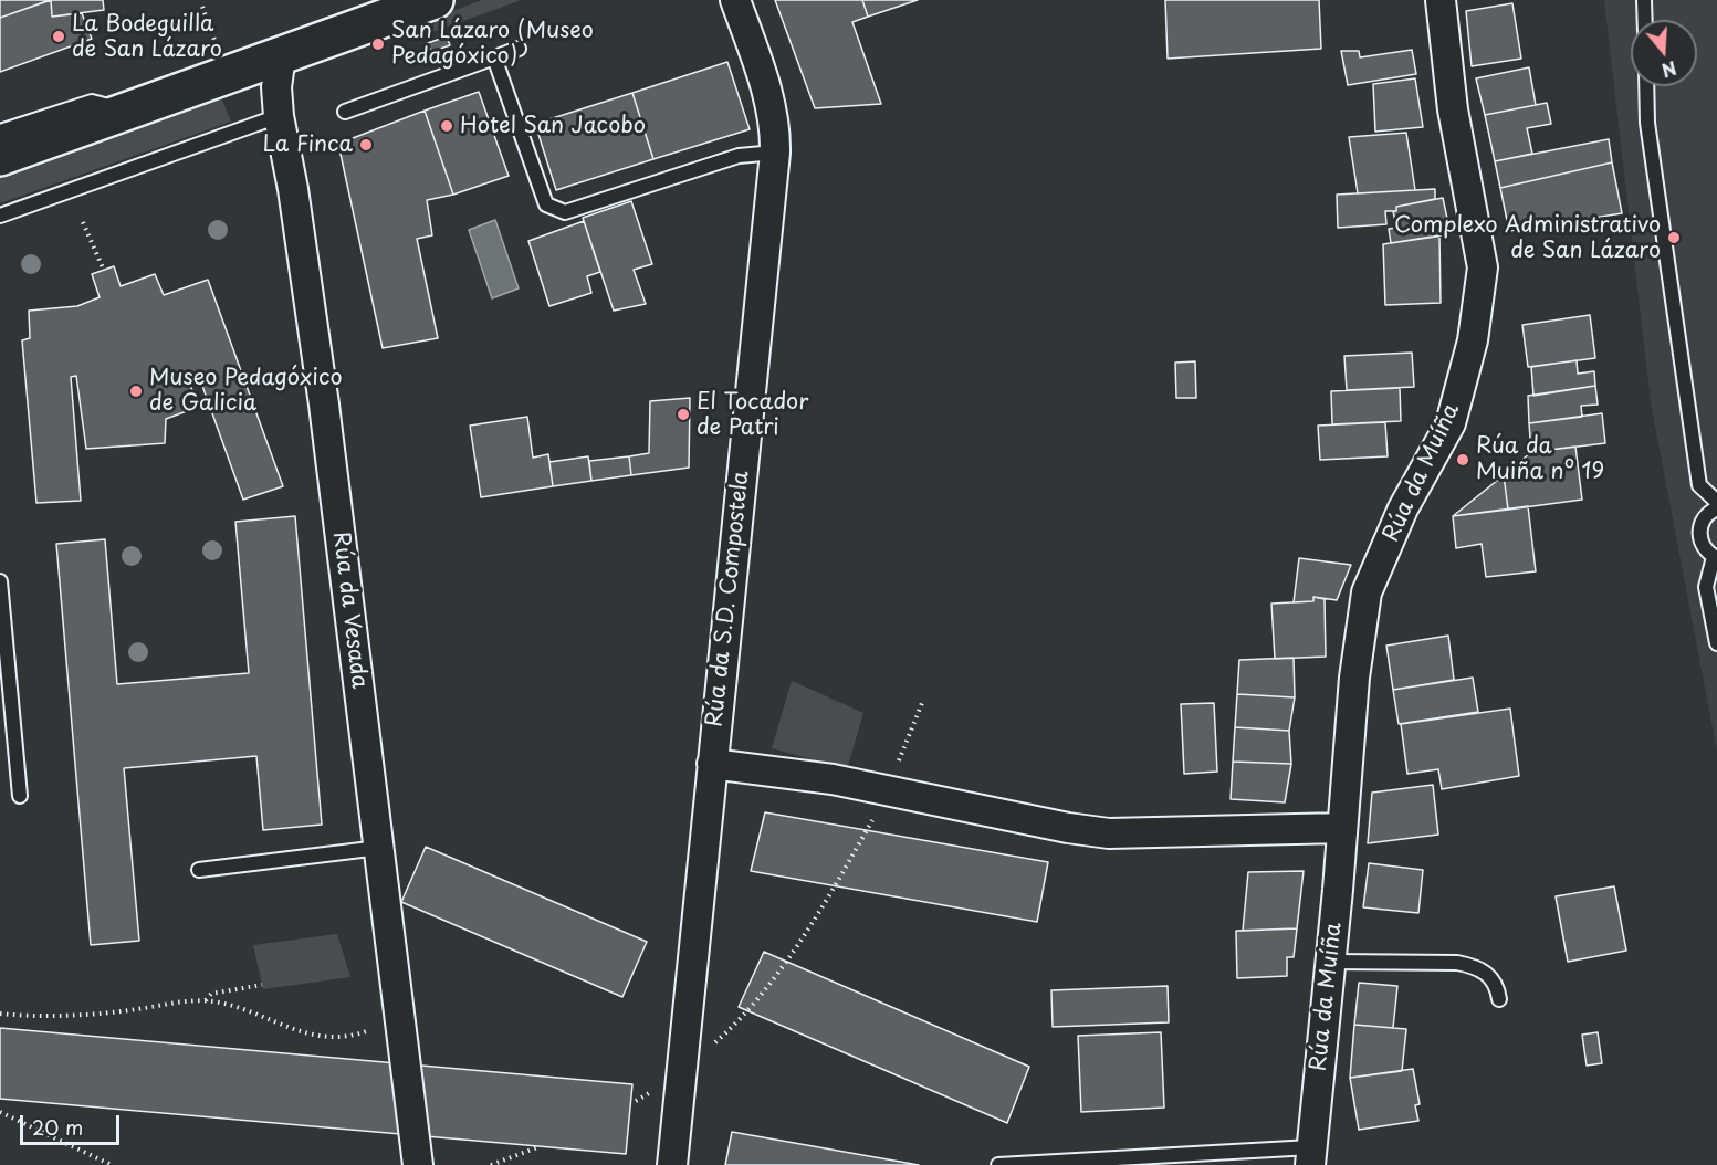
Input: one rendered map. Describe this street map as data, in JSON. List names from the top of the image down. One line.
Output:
{"streets":{"street":["Rúa da Muíña","Rúa da S.D. Compostela","Rúa da Vesada"]},"places":["La Bodeguilla de San Lázaro","San Lázaro (Museo Pedagóxico)","Hotel San Jacobo","La Finca","Complexo Administrativo de San Lázaro","Museo Pedagóxico de Galicia","El Tocador de Patri","Rúa da Muiña nº 19"],"scale_bar":"20 m","north":"bottom"}
